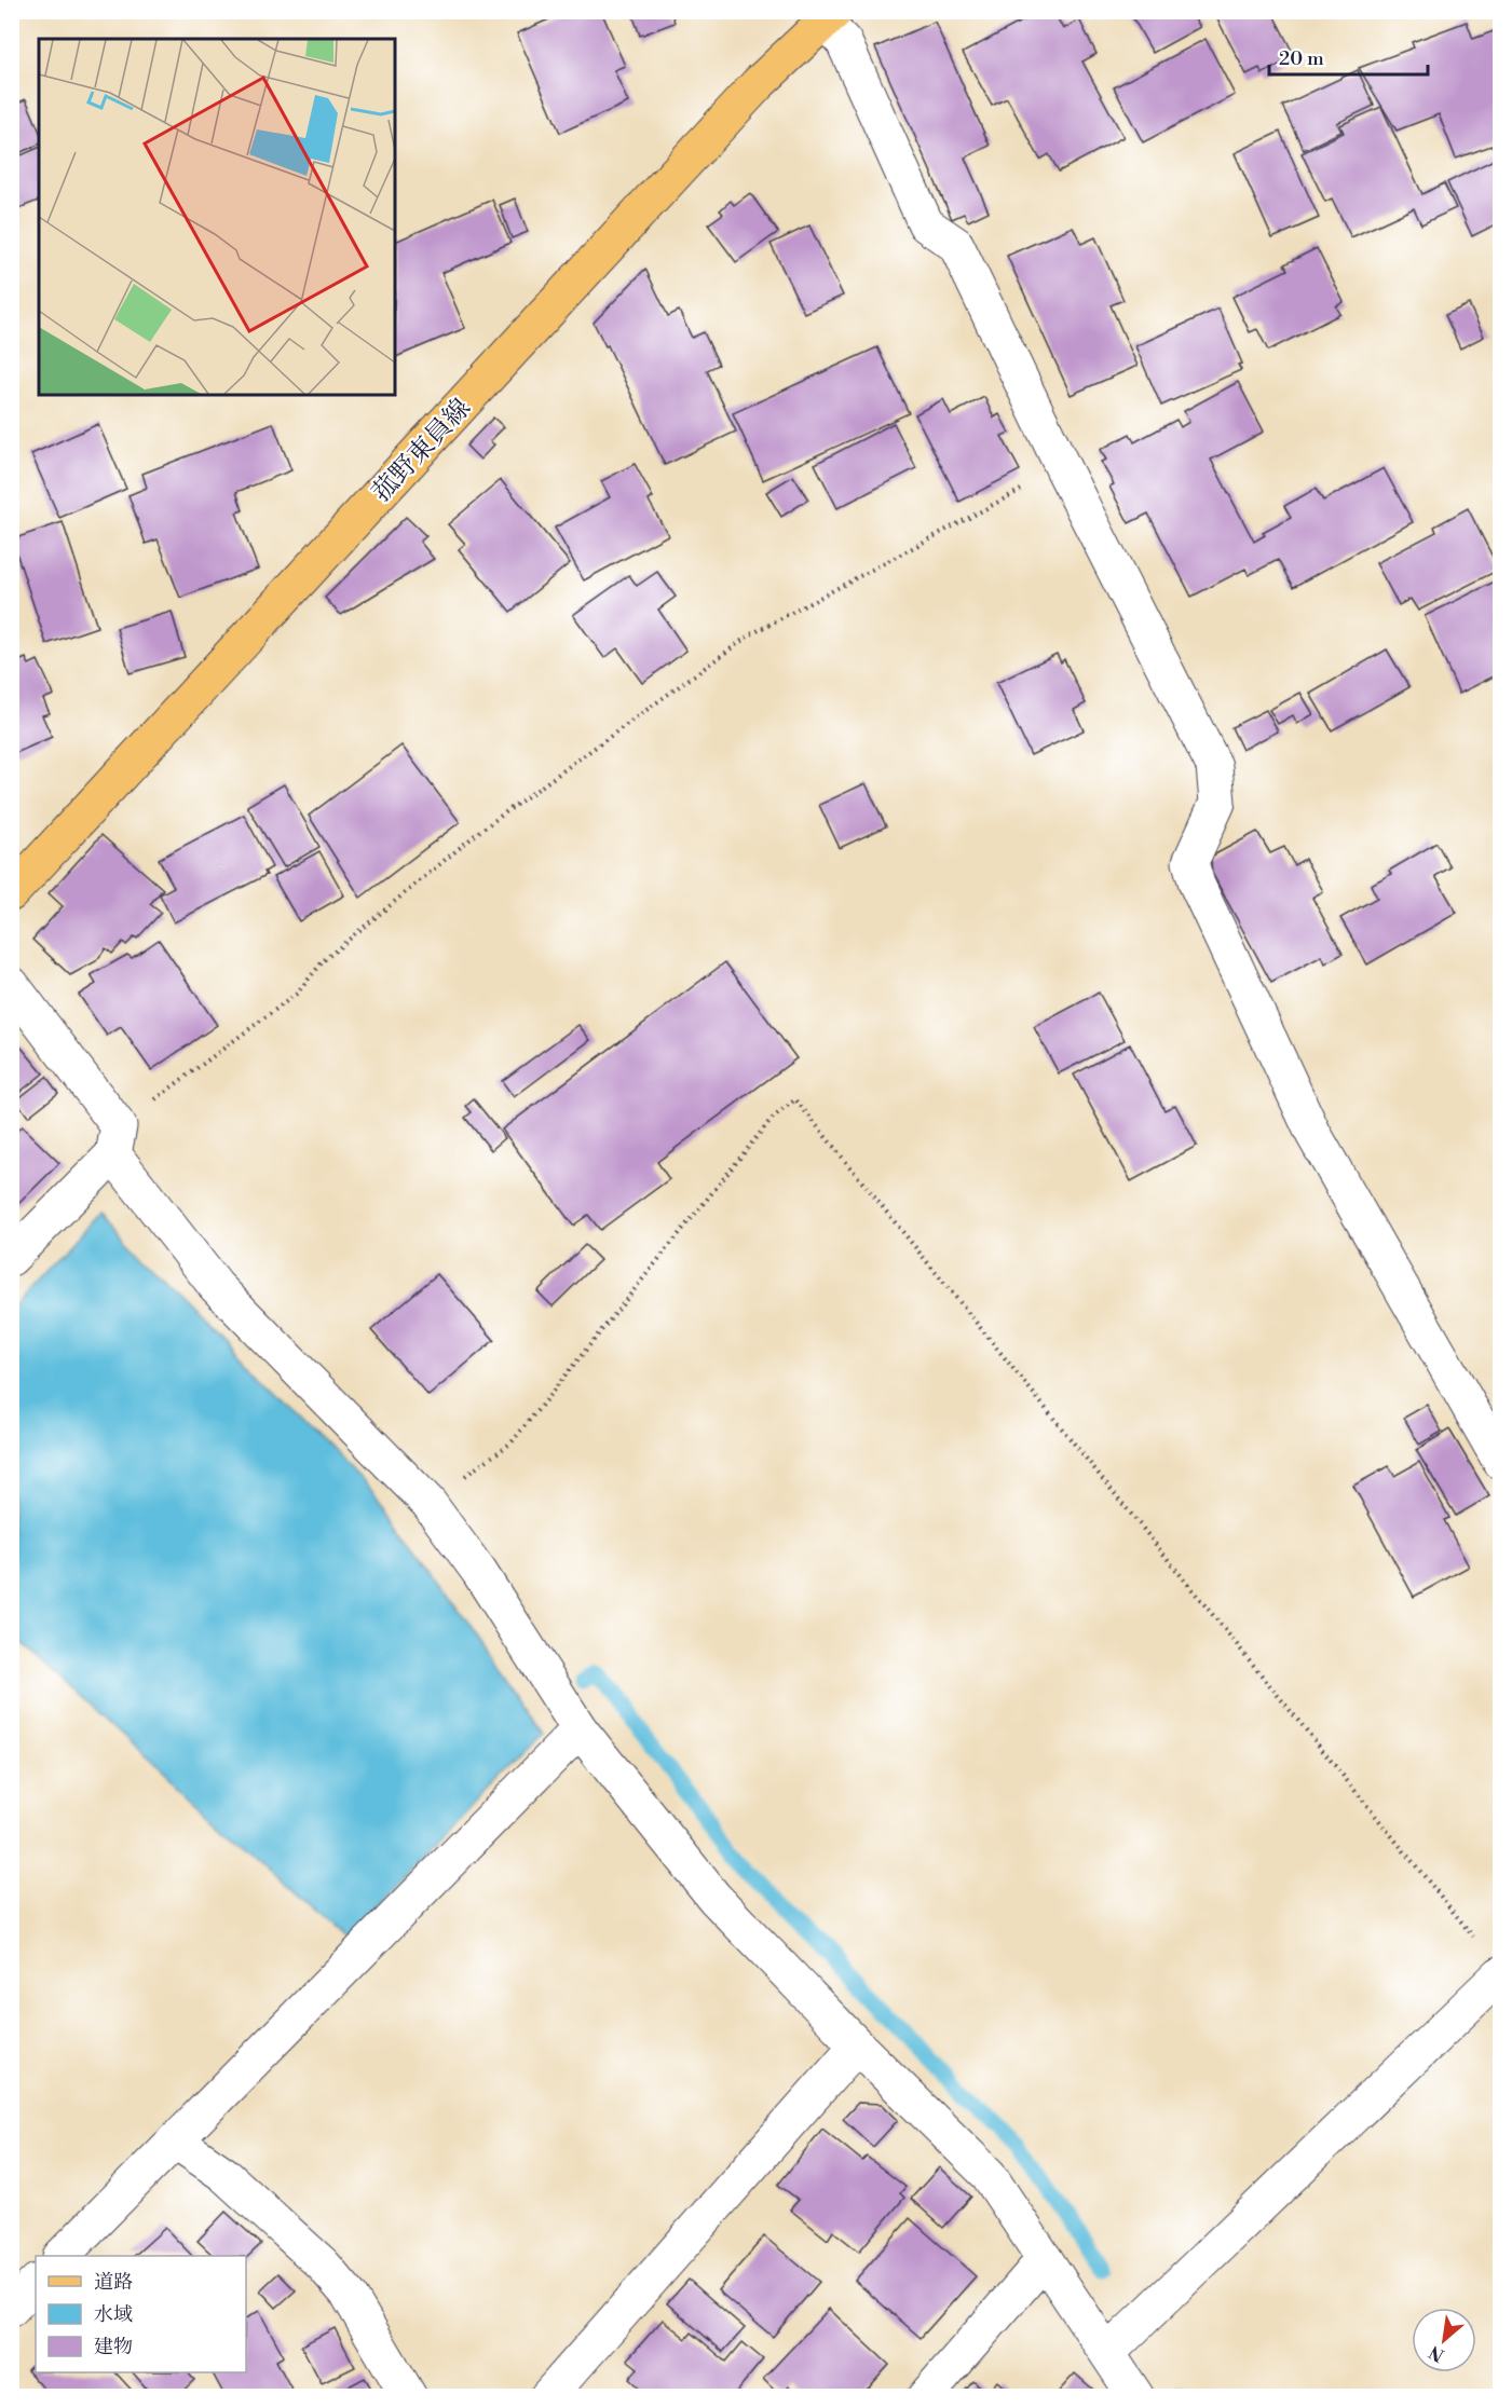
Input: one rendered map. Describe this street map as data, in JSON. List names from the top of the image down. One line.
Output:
{"streets":{"main road":["菰野東員線"]},"legend":["道路","水域","建物"],"scale_bar":"20 m","north":"bottom left"}
